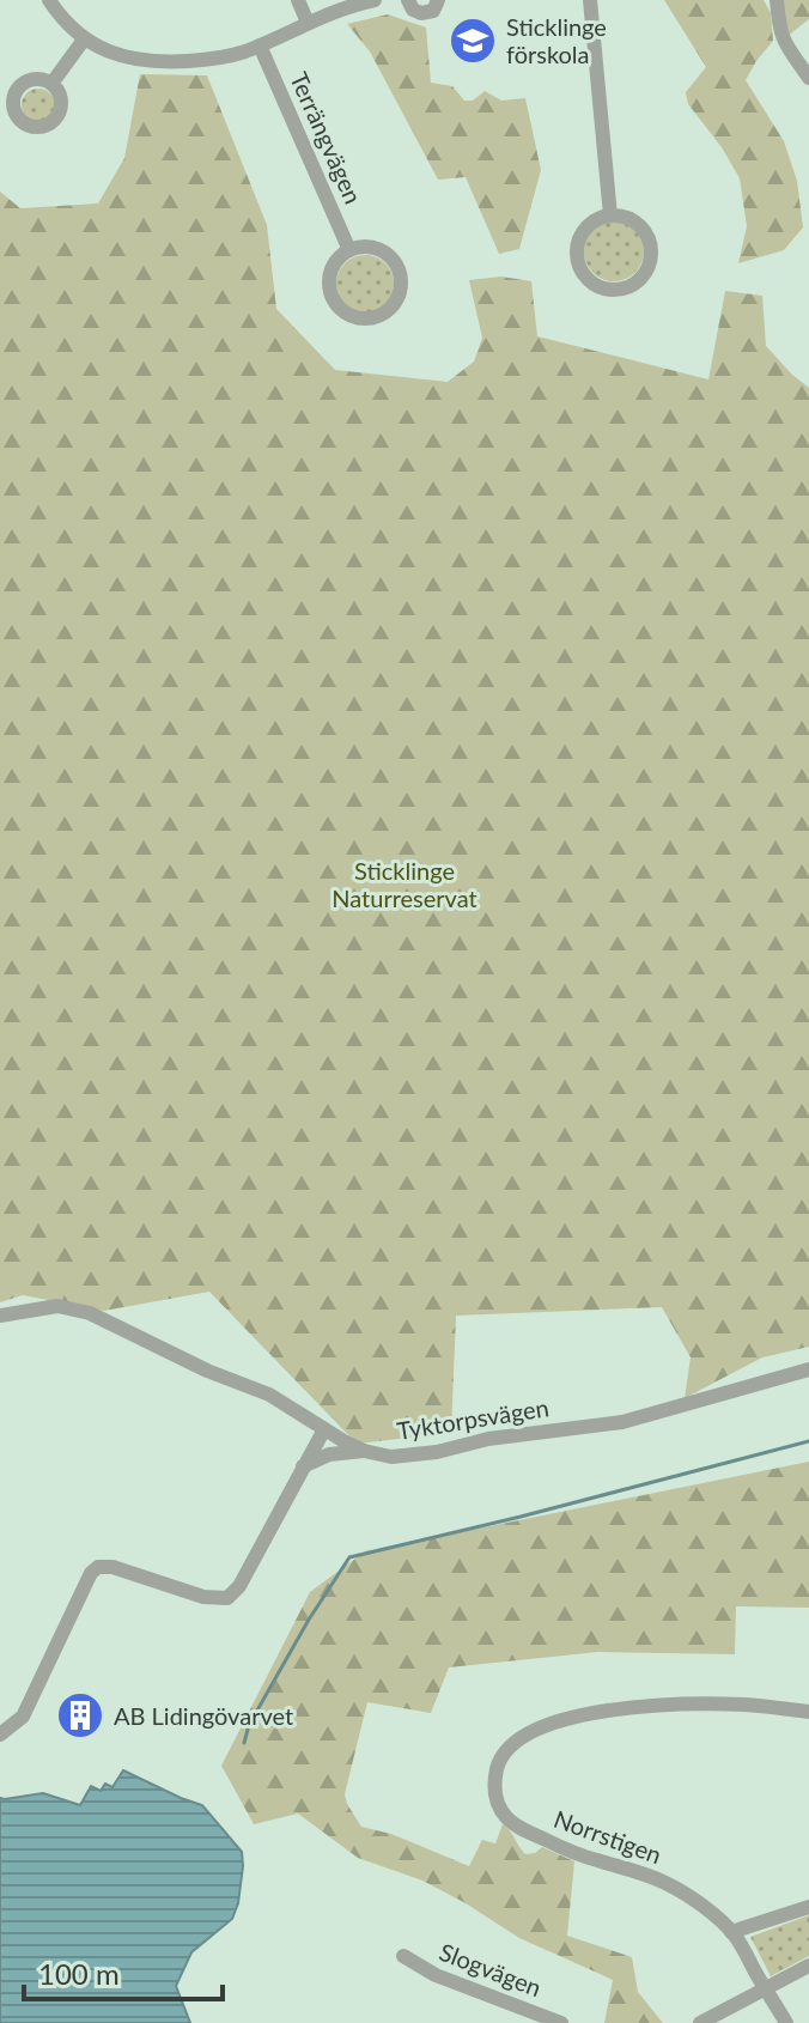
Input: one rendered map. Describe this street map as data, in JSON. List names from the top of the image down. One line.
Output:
{"streets":{"street":["Terrängvägen","Tyktorpsvägen","Norrstigen","Slogvägen"]},"parks":["Sticklinge Naturreservat"],"places":{"school or university":["Sticklinge förskola"],"building":["AB Lidingövarvet"]},"scale_bar":"100 m"}
